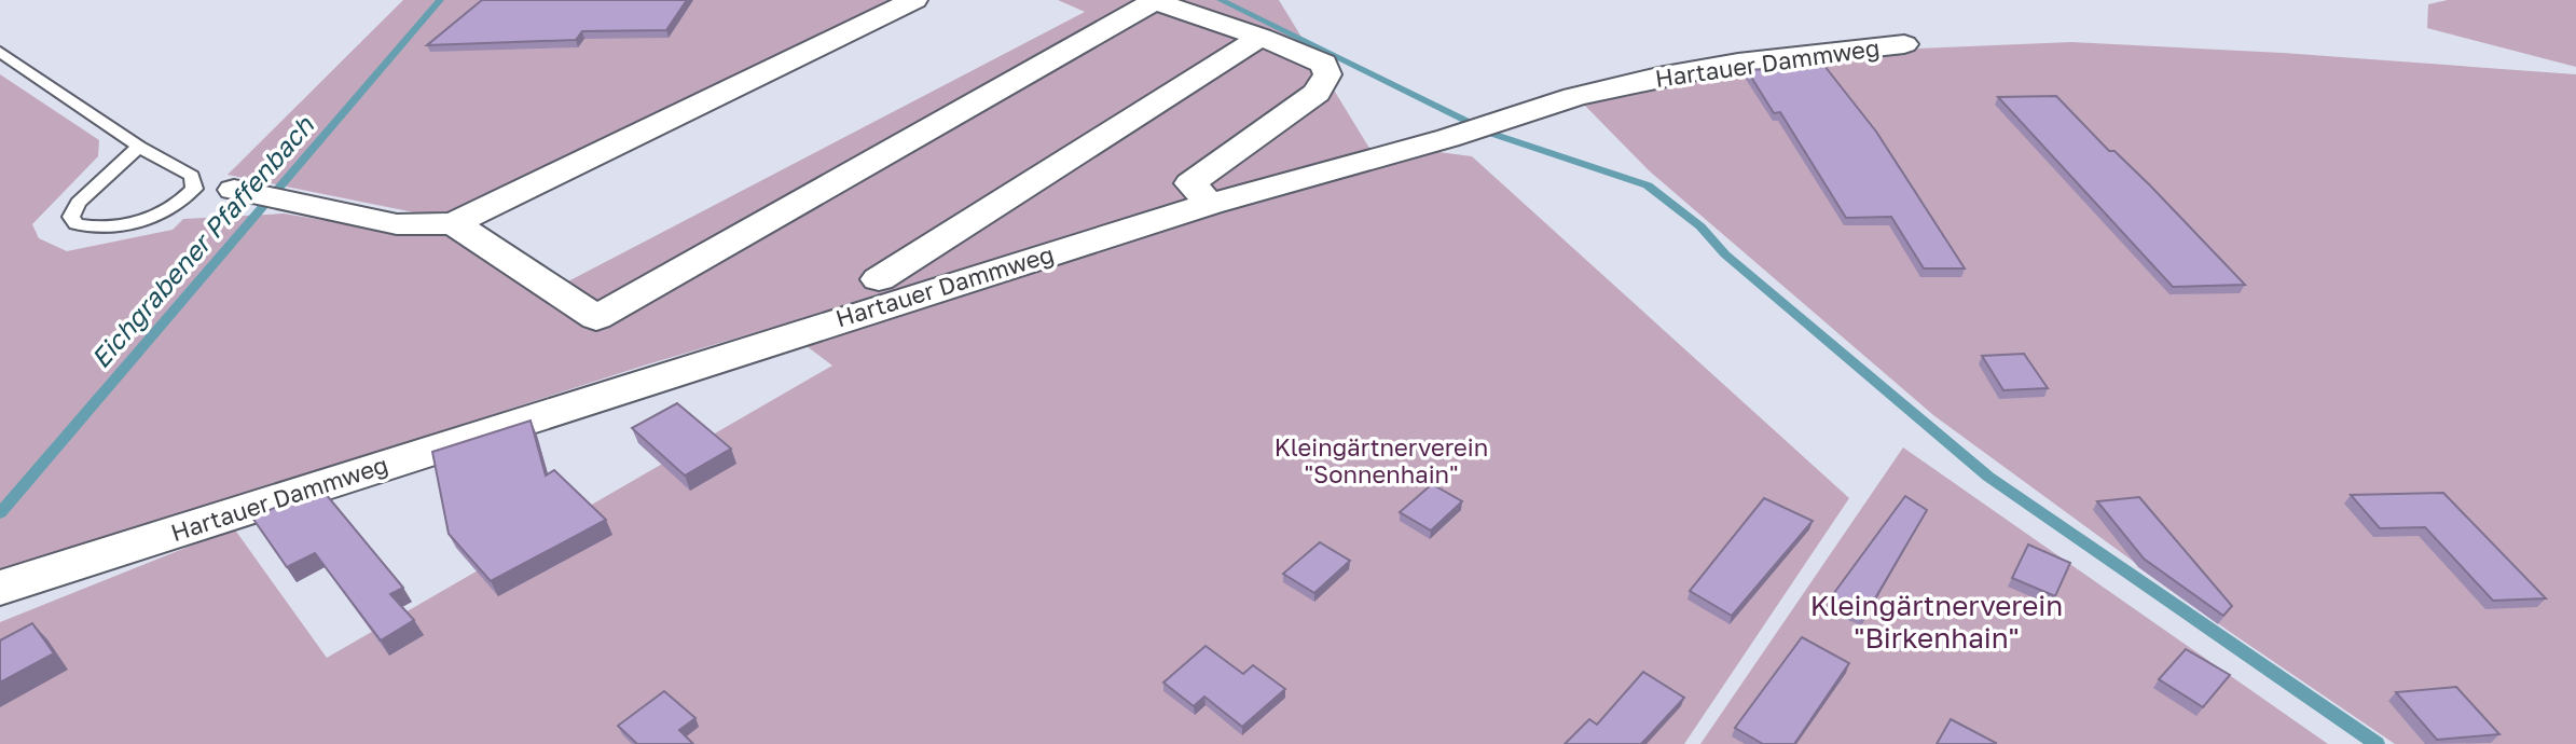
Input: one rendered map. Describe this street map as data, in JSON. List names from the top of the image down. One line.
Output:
{"streets":{"street":["Hartauer Dammweg"]},"water":["Eichgrabener Pfaffenbach"],"parks":["Kleingärtnerverein \"Sonnenhain\"","Kleingärtnerverein \"Birkenhain\""]}
